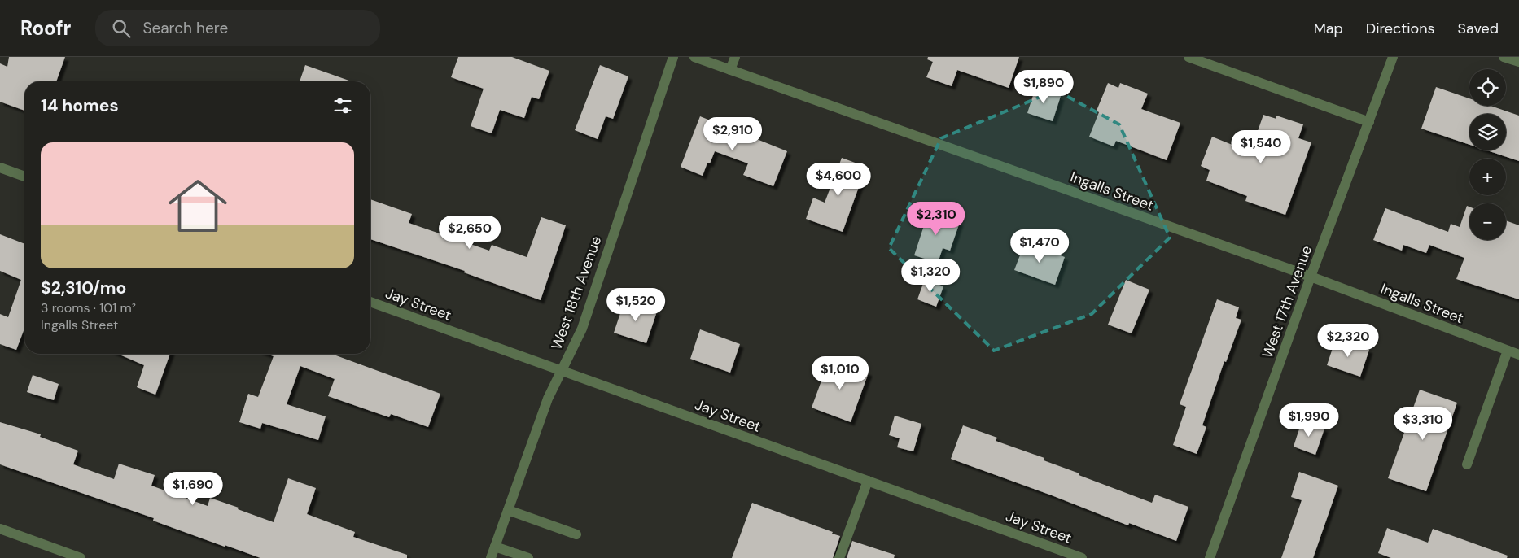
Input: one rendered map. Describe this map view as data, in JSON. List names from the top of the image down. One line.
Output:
{"streets":{"street":["Ingalls Street","West 18th Avenue","West 17th Avenue","Jay Street"]},"crossings":[["Ingalls Street","West 17th Avenue"],["West 18th Avenue","Jay Street"]],"page":{"header":"Roofr","search":"Search here","nav":["Map","Directions","Saved"],"map_buttons":["+","−"],"price":["$1,890","$2,910","$1,540","$4,600","$2,310","$2,650","$1,470","$1,320","$1,520","$2,320","$1,010","$1,990","$3,310","$1,690"],"heading":"14 homes","list":[{"name":"$2,310/mo","note":"3 rooms · 101 m² · Ingalls Street"}]}}
